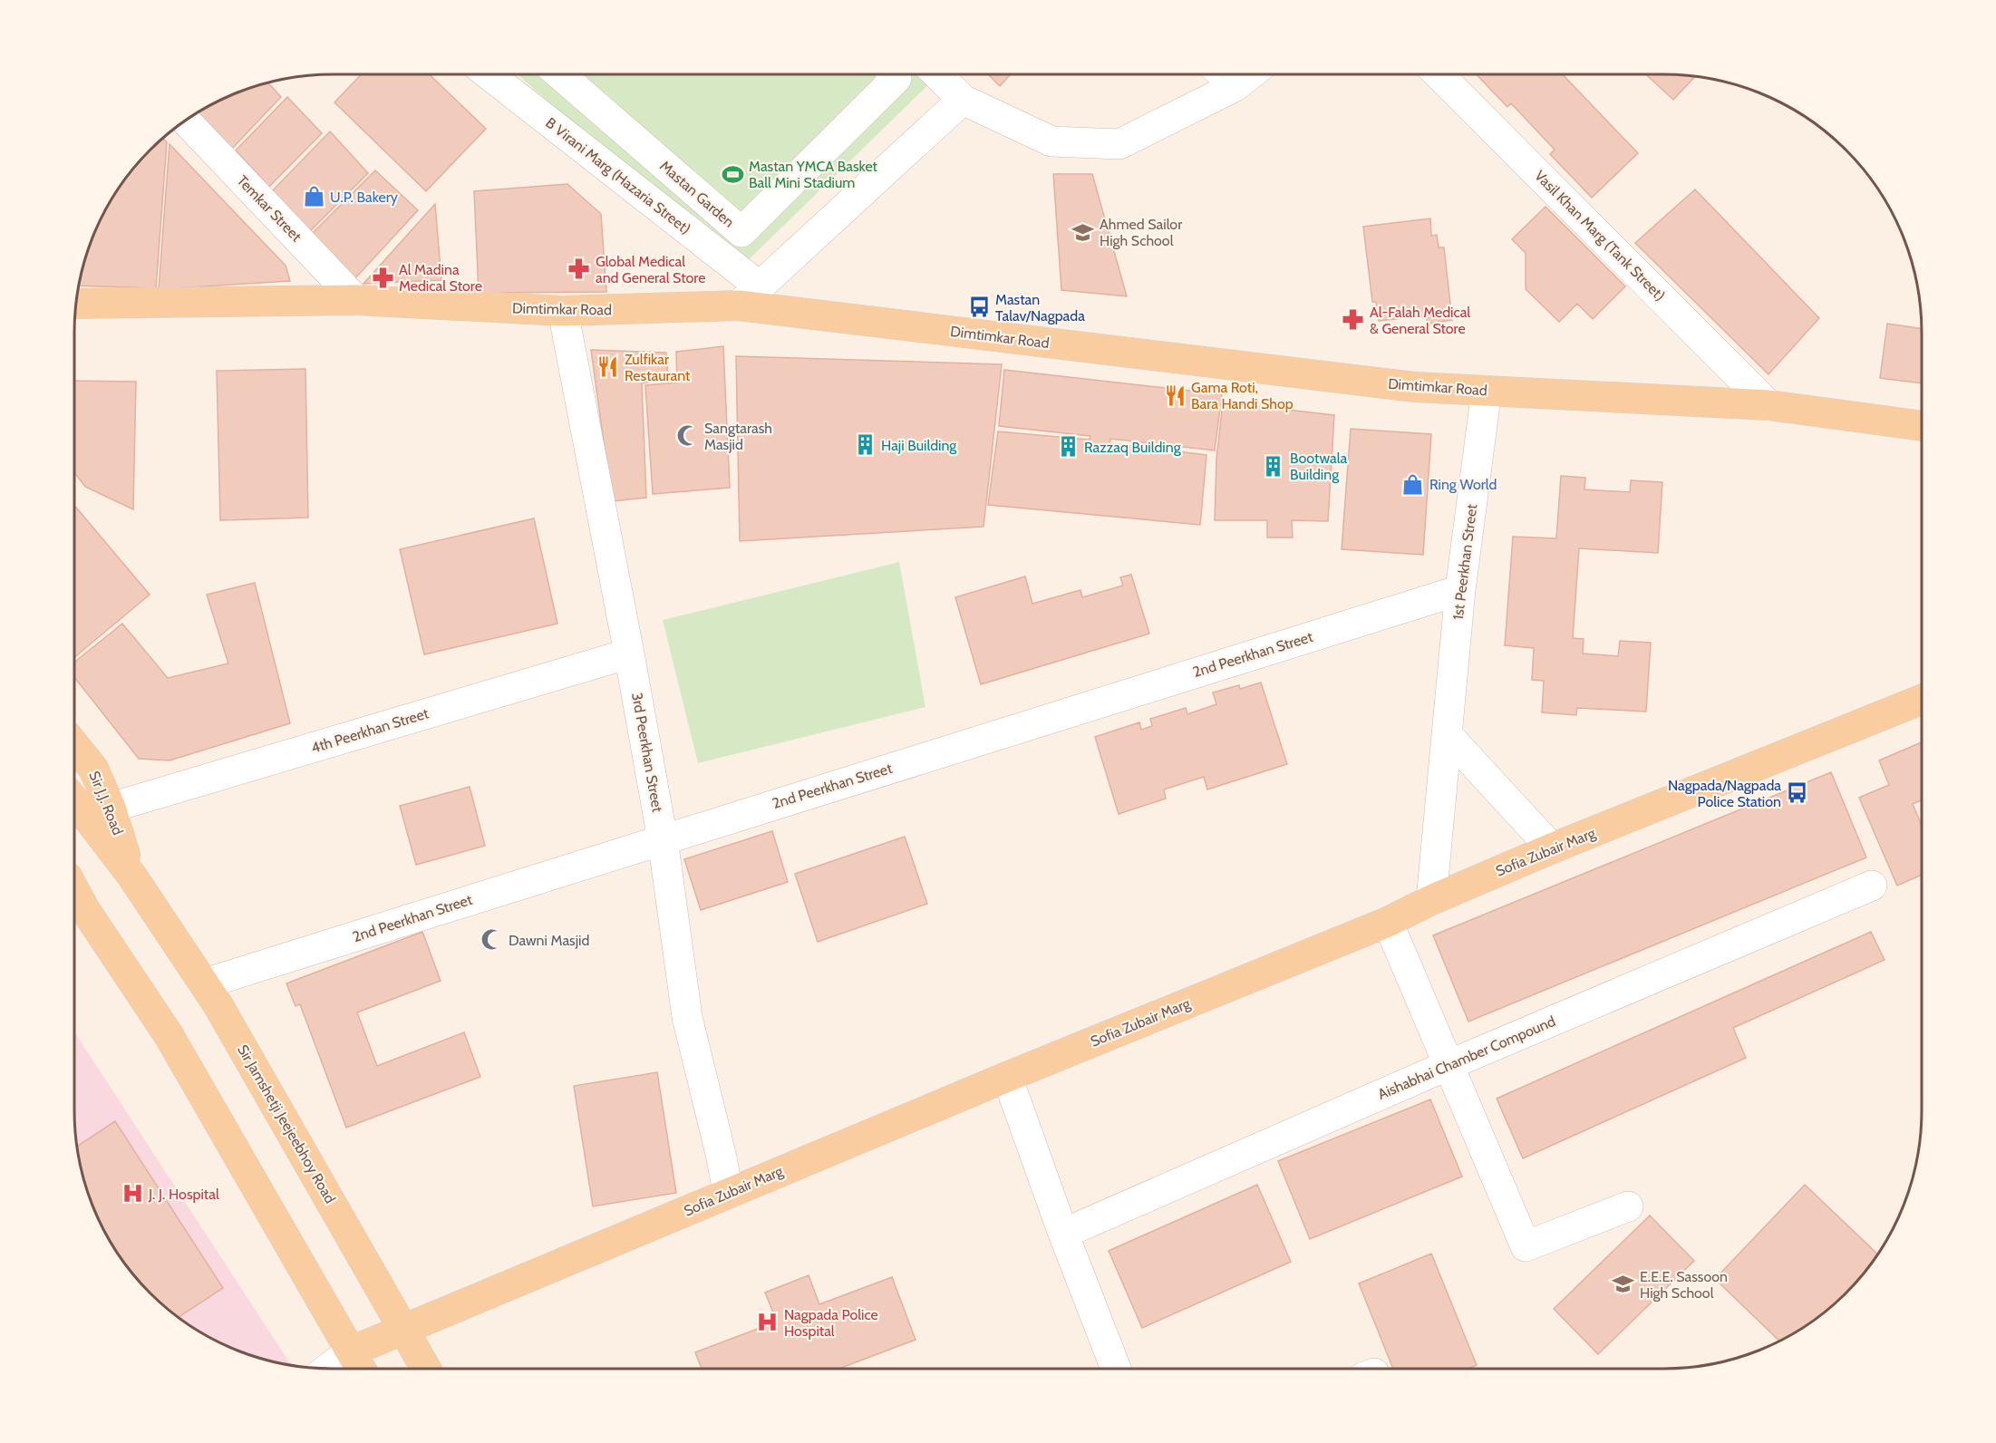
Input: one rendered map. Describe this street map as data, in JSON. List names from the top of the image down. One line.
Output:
{"streets":{"main road":["Dimtimkar Road","Sir J.J. Road","Sofia Zubair Marg","Sir Jamshetji Jeejeebhoy Road"],"street":["B Virani Marg (Hazaria Street)","Mastan Garden","Temkar Street","Vasil Khan Marg (Tank Street)","1st Peerkhan Street","2nd Peerkhan Street","4th Peerkhan Street","3rd Peerkhan Street","Aishabhai Chamber Compound"]},"crossings":[["B Virani Marg (Hazaria Street)","Dimtimkar Road"],["Temkar Street","Dimtimkar Road"],["Vasil Khan Marg (Tank Street)","Dimtimkar Road"],["Dimtimkar Road","1st Peerkhan Street"],["Dimtimkar Road","3rd Peerkhan Street"],["1st Peerkhan Street","2nd Peerkhan Street"],["1st Peerkhan Street","Sofia Zubair Marg"],["2nd Peerkhan Street","3rd Peerkhan Street"],["2nd Peerkhan Street","Sir Jamshetji Jeejeebhoy Road"],["4th Peerkhan Street","3rd Peerkhan Street"],["4th Peerkhan Street","Sir J.J. Road"],["3rd Peerkhan Street","Sofia Zubair Marg"],["Sir J.J. Road","Sir Jamshetji Jeejeebhoy Road"],["Sofia Zubair Marg","Sir Jamshetji Jeejeebhoy Road"]],"places":{"sports":["Mastan YMCA Basket Ball Mini Stadium"],"shop":["U.P. Bakery","Ring World"],"school or university":["Ahmed Sailor High School","E.E.E. Sassoon High School"],"pharmacy":["Global Medical and General Store","Al Madina Medical Store","Al-Falah Medical & General Store"],"bus stop":["Mastan Talav/Nagpada","Nagpada/Nagpada Police Station"],"restaurant":["Zulfikar Restaurant","Gama Roti, Bara Handi Shop"],"mosque":["Sangtarash Masjid","Dawni Masjid"],"building":["Haji Building","Razzaq Building","Bootwala Building"],"hospital":["J. J. Hospital","Nagpada Police Hospital"]}}
